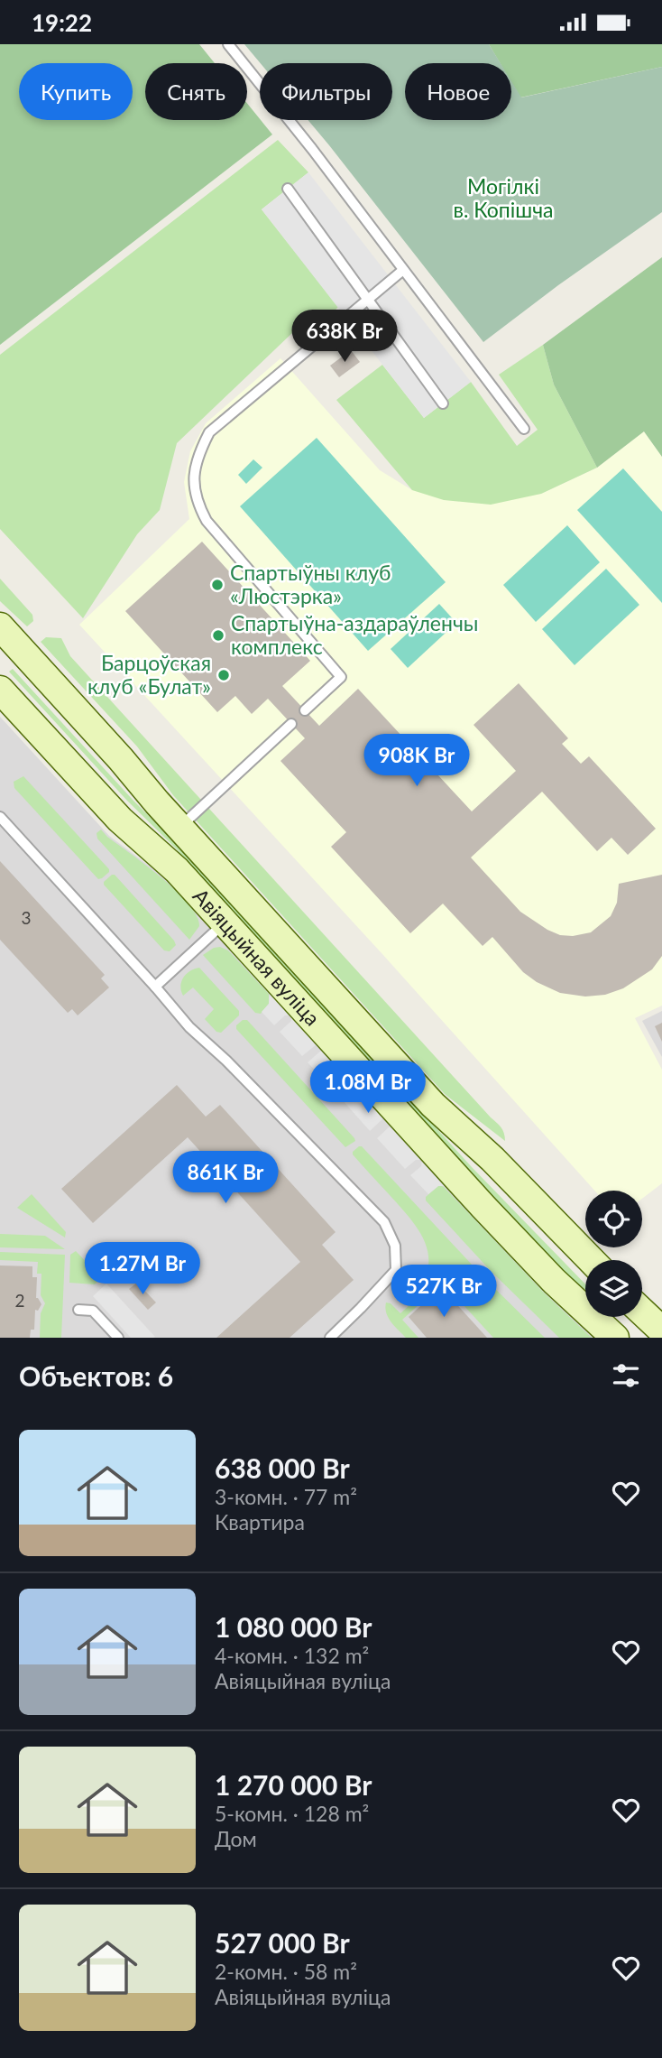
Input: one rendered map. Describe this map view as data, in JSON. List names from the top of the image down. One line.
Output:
{"streets":{"main road":["Авіяцыйная вуліца"]},"parks":["Могілкі в. Копішча"],"places":["Cпартыўны клуб «Люстэрка»","Спартыўна-аздараўленчы комплекс","Барцоўская клуб «Булат»"],"house_numbers":["3","2"],"page":{"status":"19:22","chip":["Купить","Снять","Фильтры","Новое"],"price":["638K Br","908K Br","1.08M Br","861K Br","1.27M Br","527K Br"],"heading":"Объектов: 6","list":[{"name":"638 000 Br","note":"3-комн. · 77 m² · Квартира"},{"name":"1 080 000 Br","note":"4-комн. · 132 m² · Авіяцыйная вуліца"},{"name":"1 270 000 Br","note":"5-комн. · 128 m² · Дом"},{"name":"527 000 Br","note":"2-комн. · 58 m² · Авіяцыйная вуліца"}]}}
